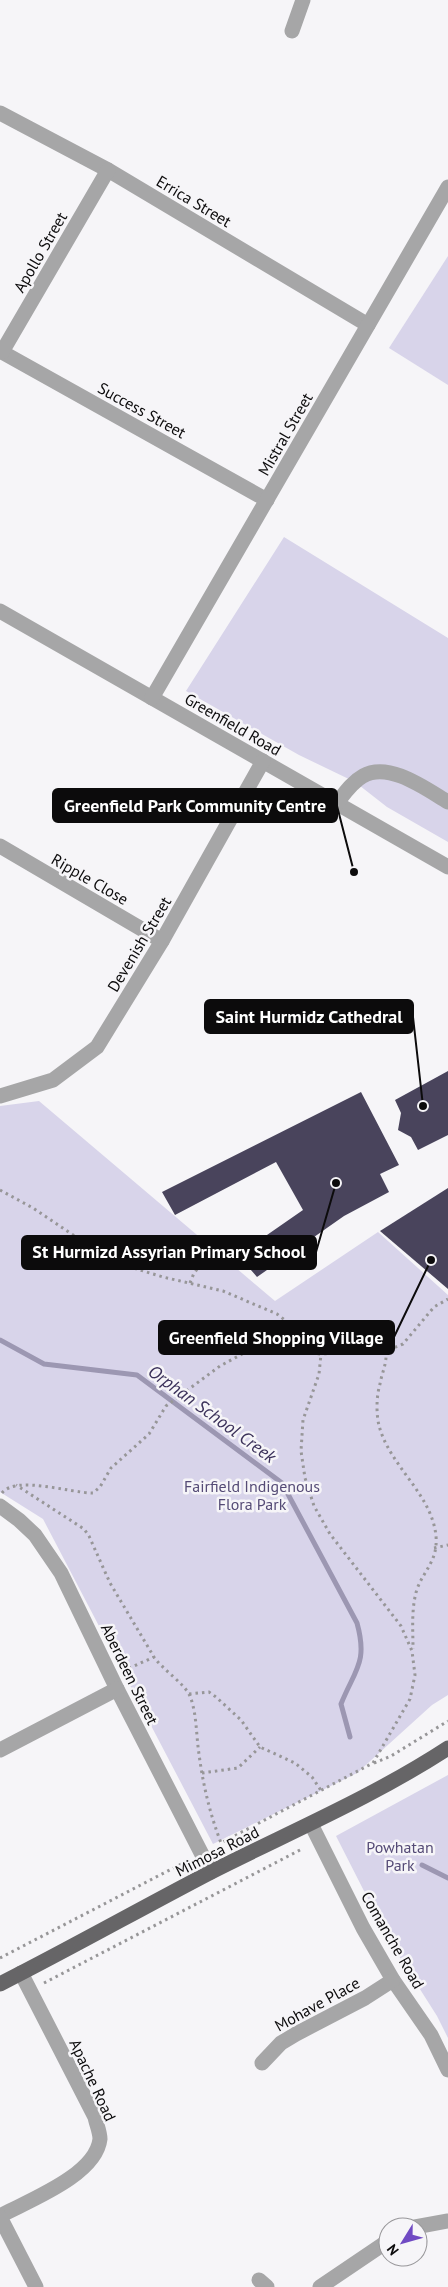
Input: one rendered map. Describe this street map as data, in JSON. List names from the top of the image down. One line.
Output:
{"streets":{"main road":["Mimosa Road"],"street":["Errica Street","Apollo Street","Success Street","Mistral Street","Greenfield Road","Ripple Close","Devenish Street","Aberdeen Street","Comanche Road","Mohave Place","Apache Road"]},"crossings":[["Errica Street","Apollo Street"],["Errica Street","Mistral Street"],["Apollo Street","Success Street"],["Success Street","Mistral Street"],["Mistral Street","Greenfield Road"],["Greenfield Road","Devenish Street"],["Ripple Close","Devenish Street"],["Aberdeen Street","Mimosa Road"],["Mimosa Road","Comanche Road"],["Mimosa Road","Apache Road"],["Comanche Road","Mohave Place"]],"water":["Orphan School Creek"],"parks":["Fairfield Indigenous Flora Park","Powhatan Park"],"places":["Greenfield Park Community Centre","Saint Hurmidz Cathedral","St Hurmizd Assyrian Primary School","Greenfield Shopping Village"],"north":"bottom left"}
